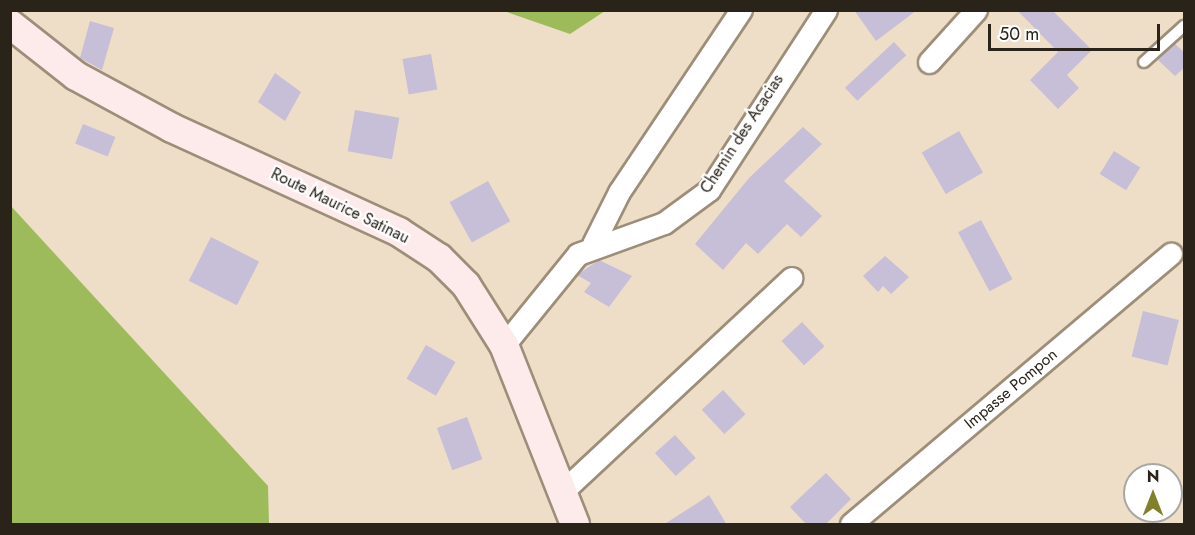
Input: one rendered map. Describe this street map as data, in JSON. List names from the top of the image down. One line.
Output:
{"streets":{"main road":["Route Maurice Satinau"],"street":["Chemin des Acacias","Impasse Pompon"]},"crossings":[["Chemin des Acacias","Route Maurice Satinau"]],"scale_bar":"50 m","north":"top"}
